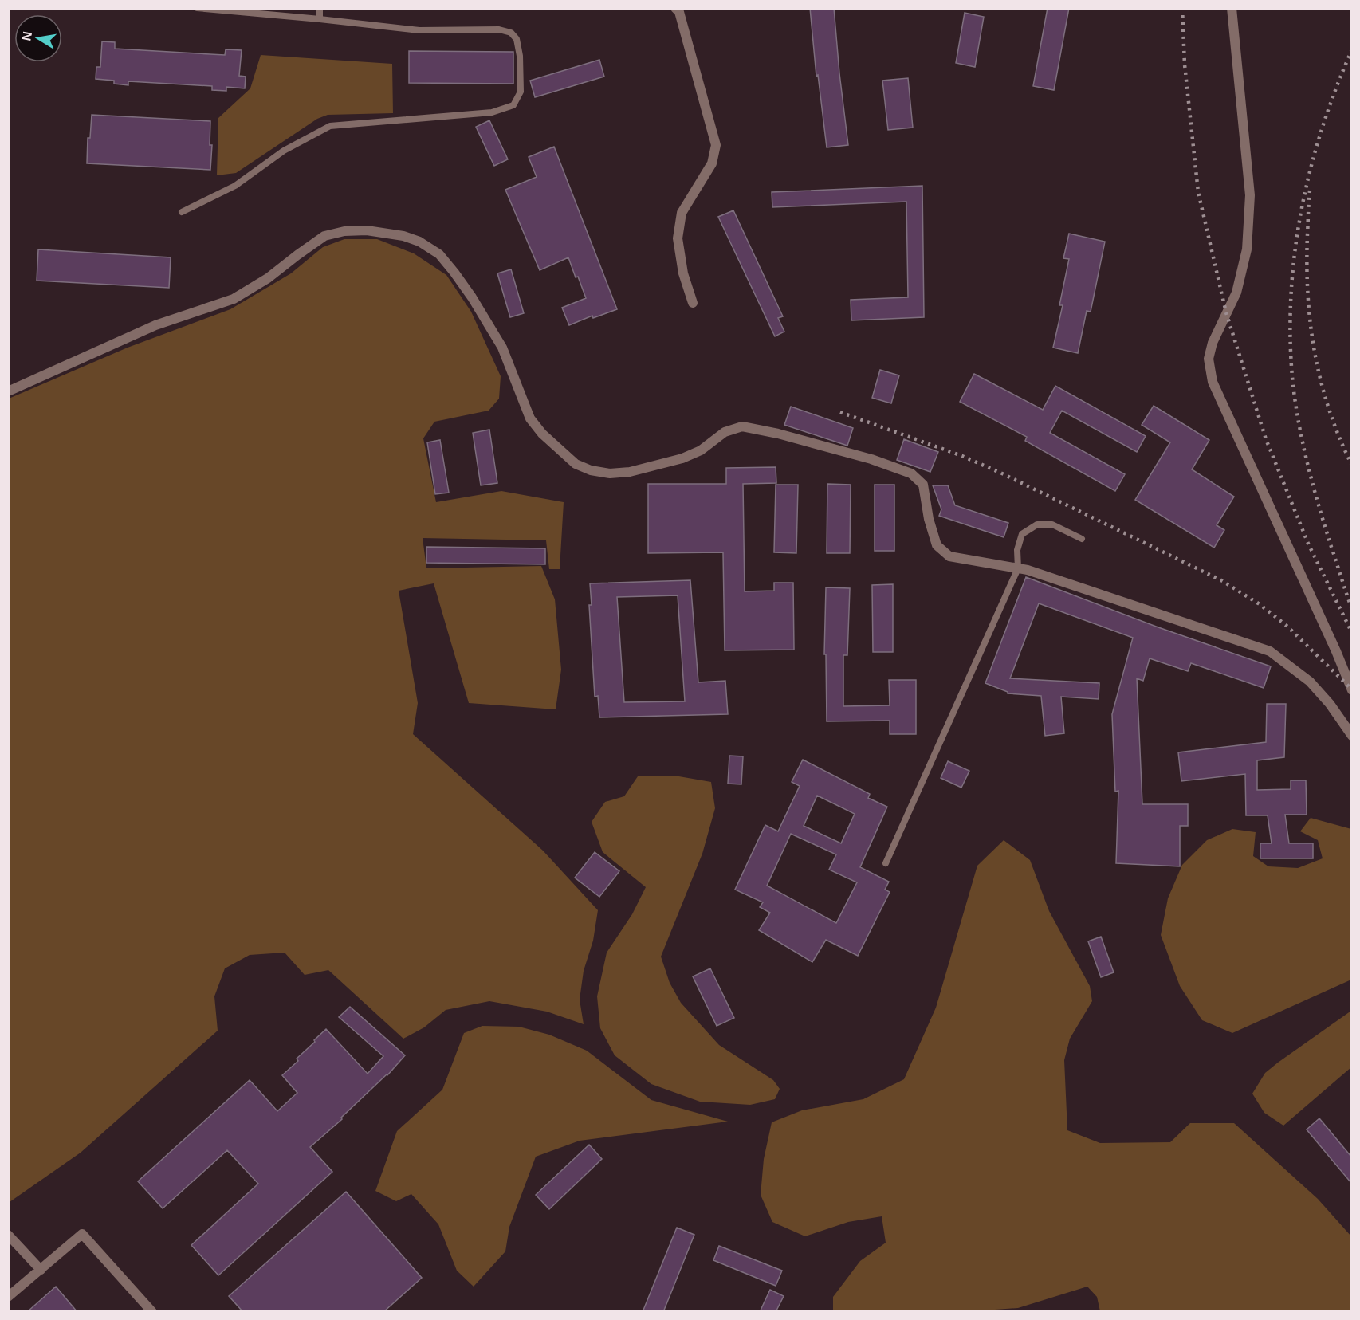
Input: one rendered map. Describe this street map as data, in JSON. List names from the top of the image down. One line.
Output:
{"north":"left"}
